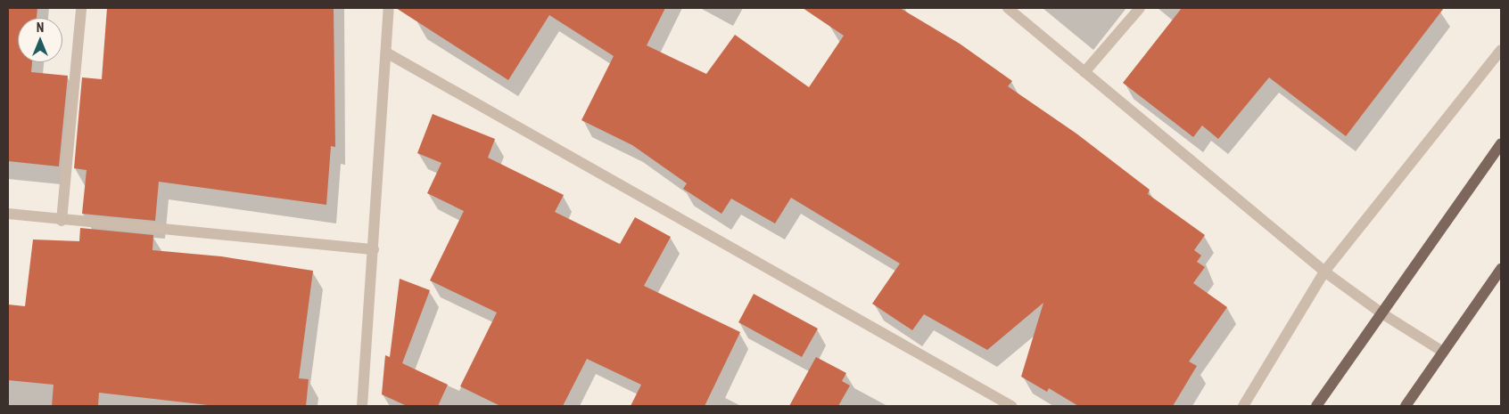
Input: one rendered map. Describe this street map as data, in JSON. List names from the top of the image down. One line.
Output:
{"north":"top"}
